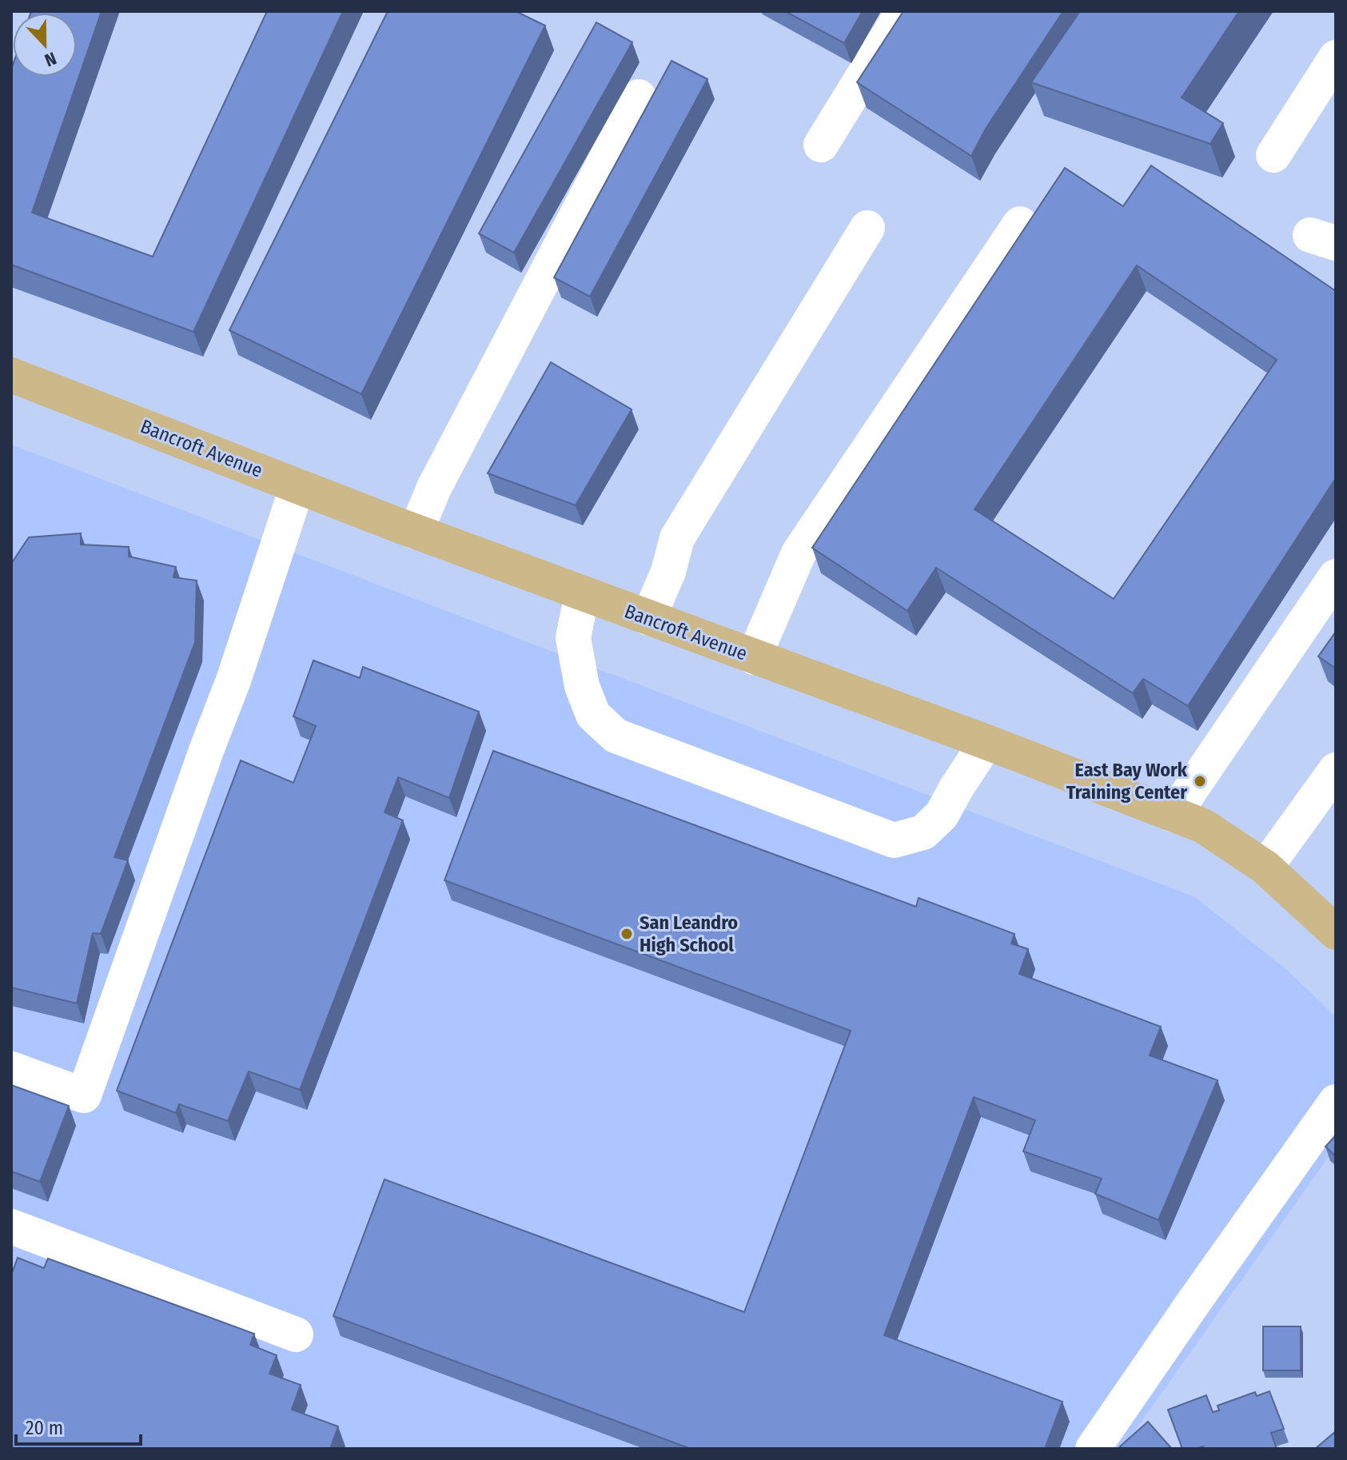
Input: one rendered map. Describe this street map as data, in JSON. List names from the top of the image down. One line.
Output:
{"streets":{"main road":["Bancroft Avenue"]},"places":["East Bay Work Training Center","San Leandro High School"],"scale_bar":"20 m","north":"bottom"}
